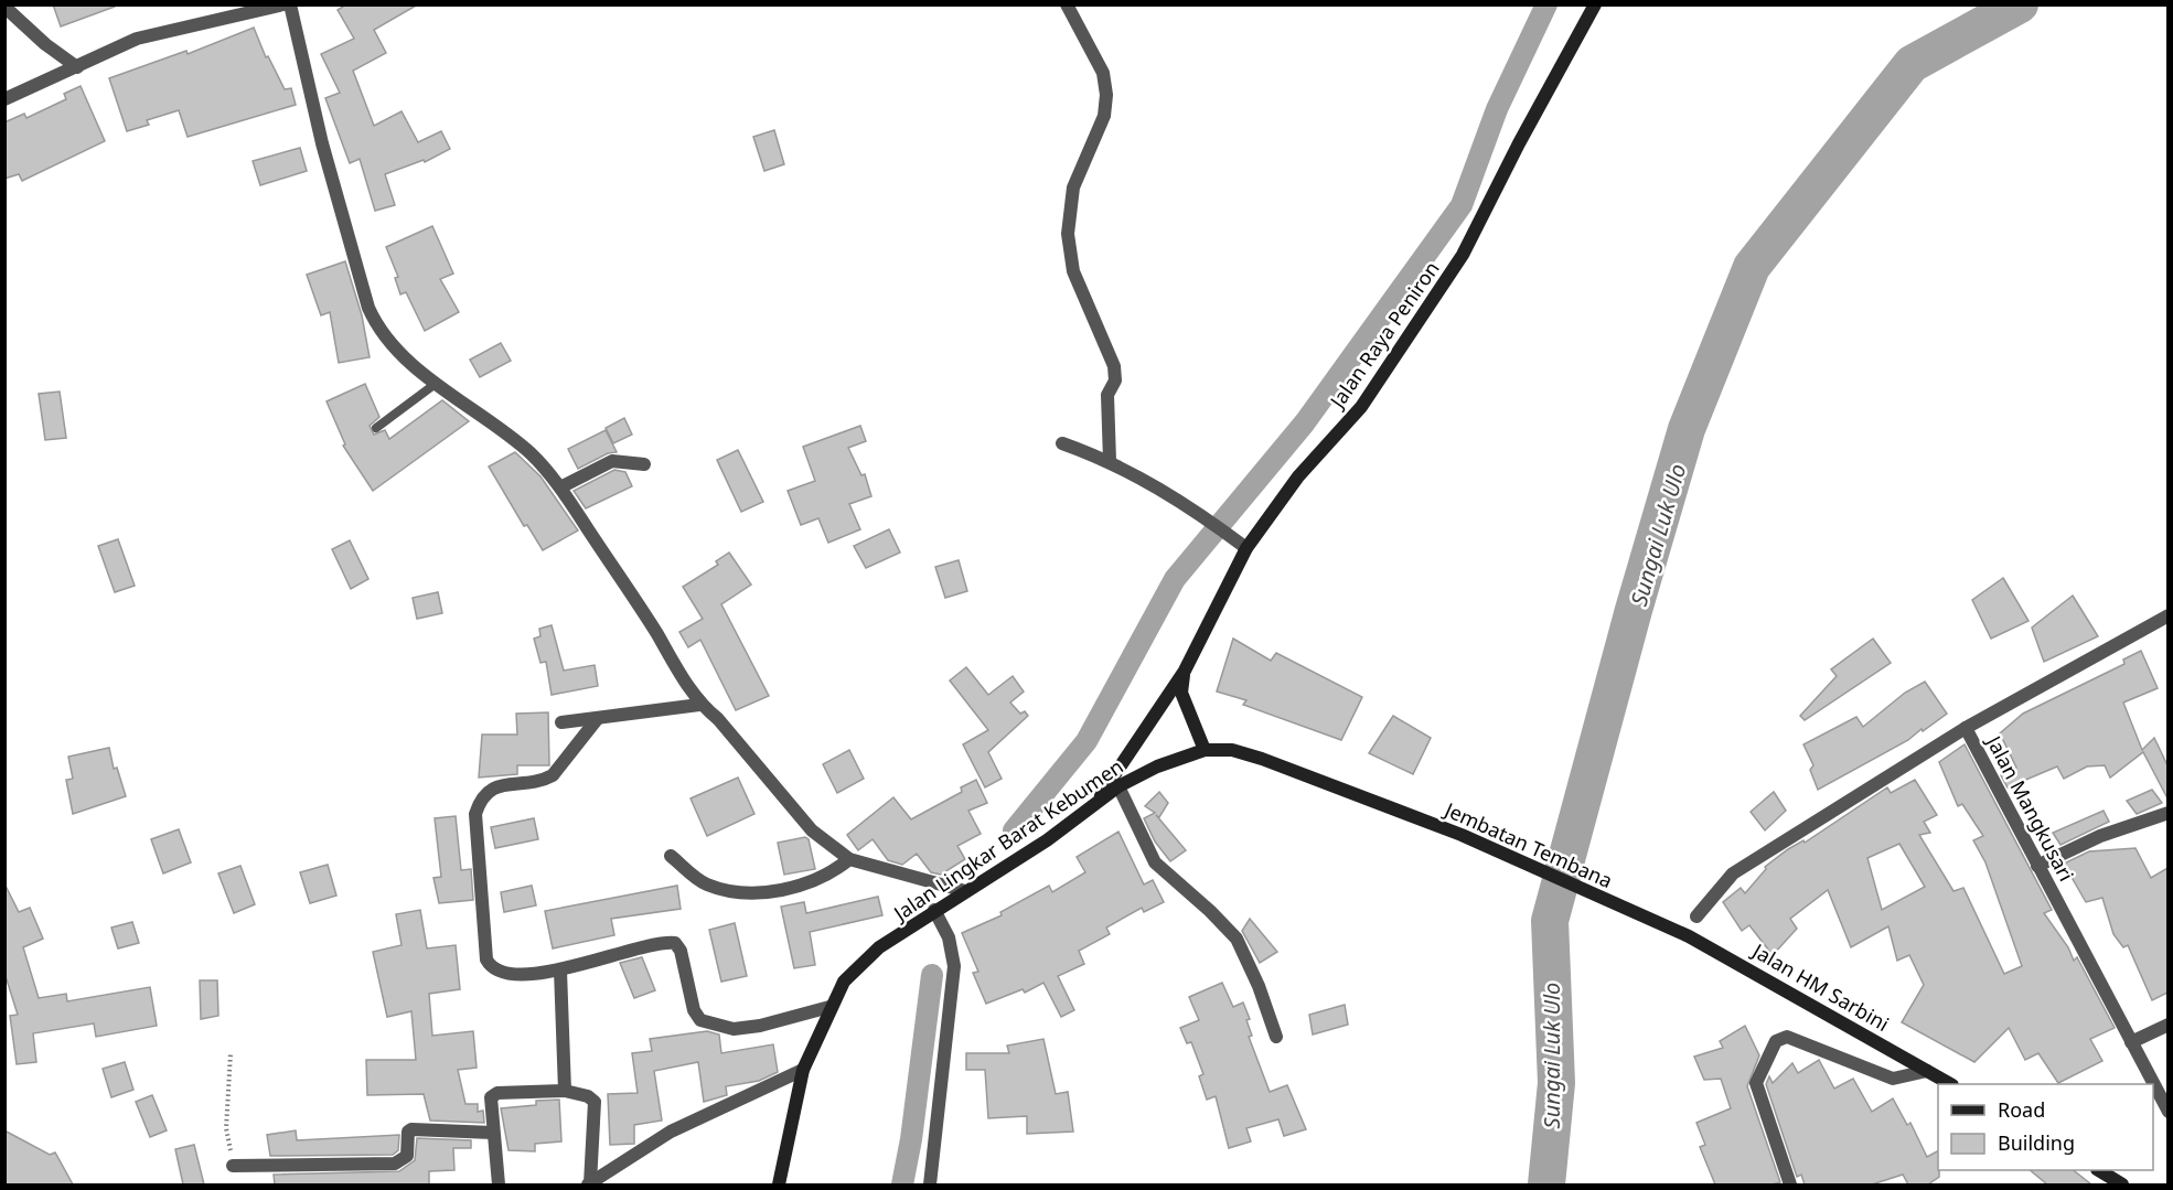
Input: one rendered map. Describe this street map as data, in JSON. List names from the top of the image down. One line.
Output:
{"streets":{"main road":["Jalan Raya Peniron","Jalan Lingkar Barat Kebumen","Jembatan Tembana","Jalan HM Sarbini"],"street":["Jalan Mangkusari"]},"crossings":[["Jalan Raya Peniron","Jalan Lingkar Barat Kebumen"],["Jalan Lingkar Barat Kebumen","Jembatan Tembana"],["Jembatan Tembana","Jalan HM Sarbini"]],"water":["Sungai Luk Ulo"],"legend":["Road","Building"]}
